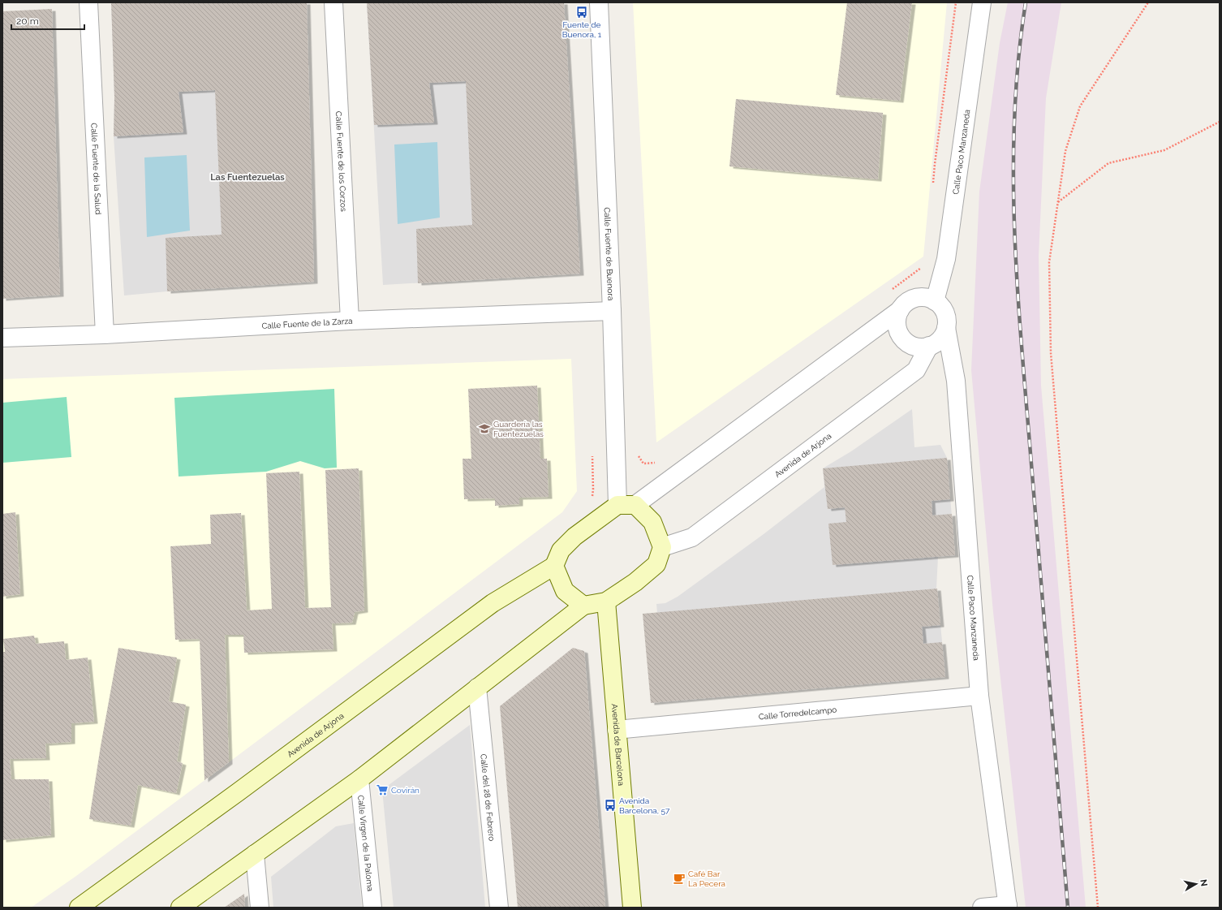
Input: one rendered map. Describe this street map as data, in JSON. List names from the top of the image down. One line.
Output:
{"streets":{"street":["Calle Paco Manzaneda","Calle Fuente de los Corzos","Calle Fuente de la Salud","Calle Fuente de Buenora","Calle Fuente de la Zarza","Avenida de Arjona","Calle Torredelcampo","Avenida de Barcelona","Calle del 28 de Febrero","Calle Virgen de la Paloma"]},"crossings":[["Calle Paco Manzaneda","Avenida de Arjona"],["Calle Paco Manzaneda","Calle Torredelcampo"],["Calle Fuente de los Corzos","Calle Fuente de la Zarza"],["Calle Fuente de la Salud","Calle Fuente de la Zarza"],["Calle Fuente de Buenora","Calle Fuente de la Zarza"],["Calle Fuente de Buenora","Avenida de Arjona"],["Calle Fuente de Buenora","Avenida de Barcelona"],["Avenida de Arjona","Avenida de Barcelona"],["Calle Torredelcampo","Avenida de Barcelona"]],"districts":["Las Fuentezuelas"],"places":{"bus stop":["Fuente de Buenora, 1","Avenida Barcelona, 57"],"school or university":["Guardería las Fuentezuelas"],"supermarket":["Covirán"],"cafe":["Café Bar La Pecera"]},"scale_bar":"20 m","north":"right"}
